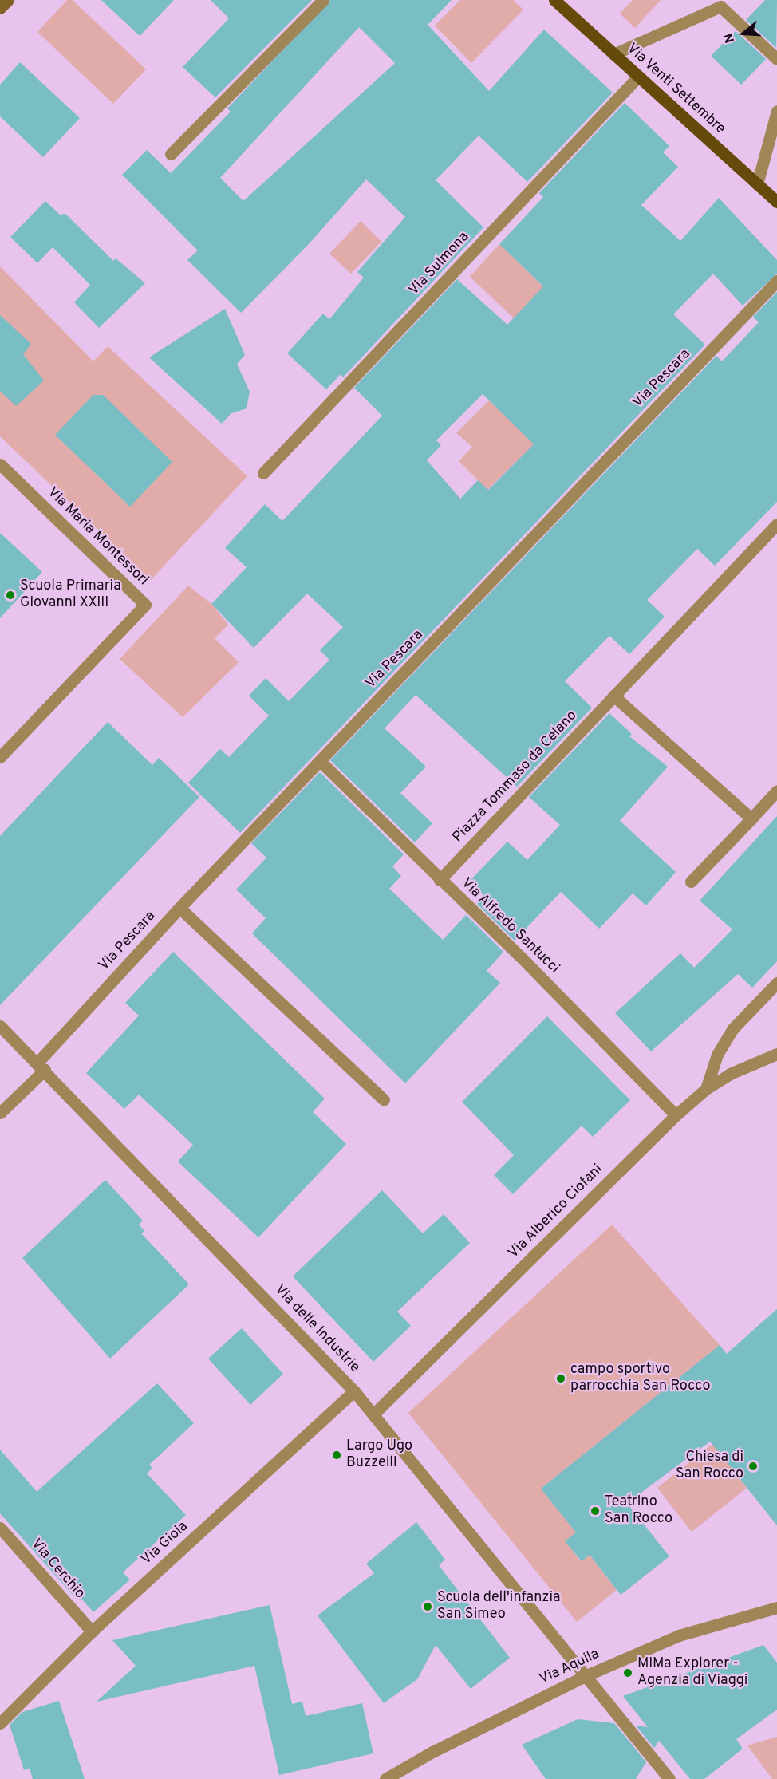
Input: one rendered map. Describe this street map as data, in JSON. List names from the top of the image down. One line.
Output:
{"streets":{"main road":["Via Venti Settembre"],"street":["Via Sulmona","Via Pescara","Via Maria Montessori","Piazza Tommaso da Celano","Via Alfredo Santucci","Via Alberico Ciofani","Via delle Industrie","Via Gioia","Via Cerchio","Via Aquila"]},"crossings":[["Via Venti Settembre","Via Sulmona"],["Via Pescara","Via Alfredo Santucci"],["Via Pescara","Via delle Industrie"],["Piazza Tommaso da Celano","Via Alfredo Santucci"],["Via Alfredo Santucci","Via Alberico Ciofani"],["Via Alberico Ciofani","Via delle Industrie"],["Via delle Industrie","Via Gioia"],["Via delle Industrie","Via Aquila"],["Via Gioia","Via Cerchio"]],"places":["Scuola Primaria Giovanni XXIII","campo sportivo parrocchia San Rocco","Largo Ugo Buzzelli","Chiesa di San Rocco","Teatrino San Rocco","Scuola dell'infanzia San Simeo","MiMa Explorer - Agenzia di Viaggi"],"north":"left"}
